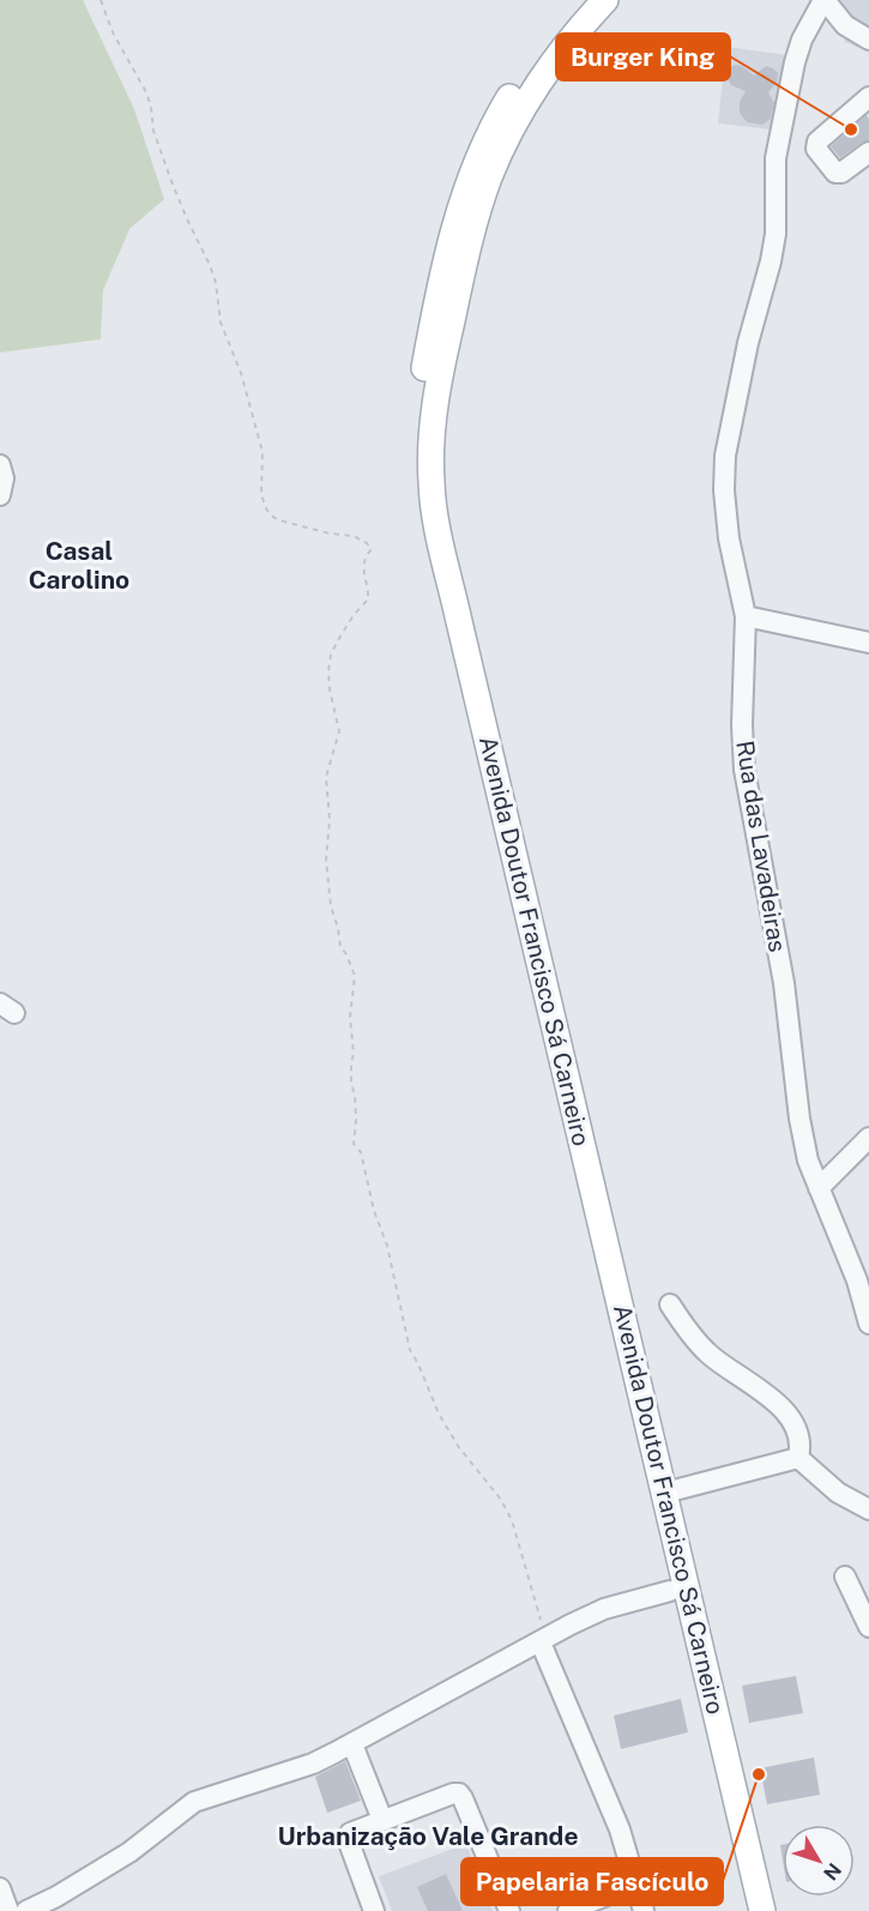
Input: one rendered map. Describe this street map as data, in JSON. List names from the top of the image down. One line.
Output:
{"streets":{"main road":["Avenida Doutor Francisco Sá Carneiro"],"street":["Rua das Lavadeiras"]},"districts":["Casal Carolino","Urbanização Vale Grande"],"places":["Burger King","Papelaria Fascículo"],"north":"bottom right"}
